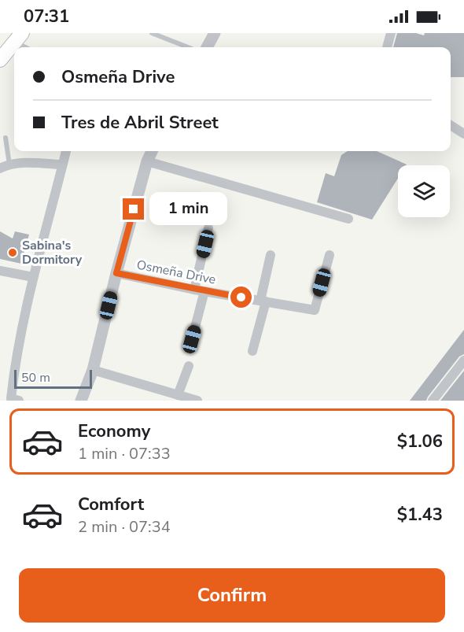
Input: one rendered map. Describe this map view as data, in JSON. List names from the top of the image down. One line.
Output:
{"streets":{"street":["Osmeña Drive"]},"places":["Sabina's Dormitory"],"scale_bar":"50 m","page":{"status":"07:31","banner":["Osmeña Drive","Tres de Abril Street"],"bubble":"1 min","scale":"50 m","list":[{"name":"Economy","note":"1 min · 07:33","value":"$1.06"},{"name":"Comfort","note":"2 min · 07:34","value":"$1.43"}],"buttons":"Confirm"}}
